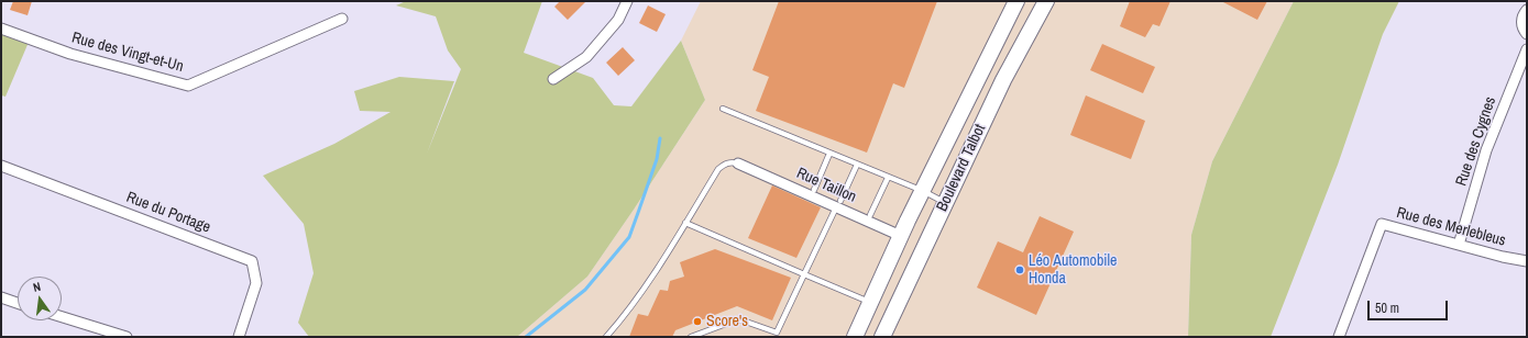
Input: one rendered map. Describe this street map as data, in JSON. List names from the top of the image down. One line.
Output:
{"streets":{"main road":["Boulevard Talbot"],"street":["Rue des Vingt-et-Un","Rue des Cygnes","Rue Taillon","Rue du Portage","Rue des Merlebleus"]},"crossings":[["Rue des Cygnes","Rue des Merlebleus"],["Boulevard Talbot","Rue Taillon"]],"places":["Léo Automobile Honda","Score's"],"scale_bar":"50 m","north":"top"}
